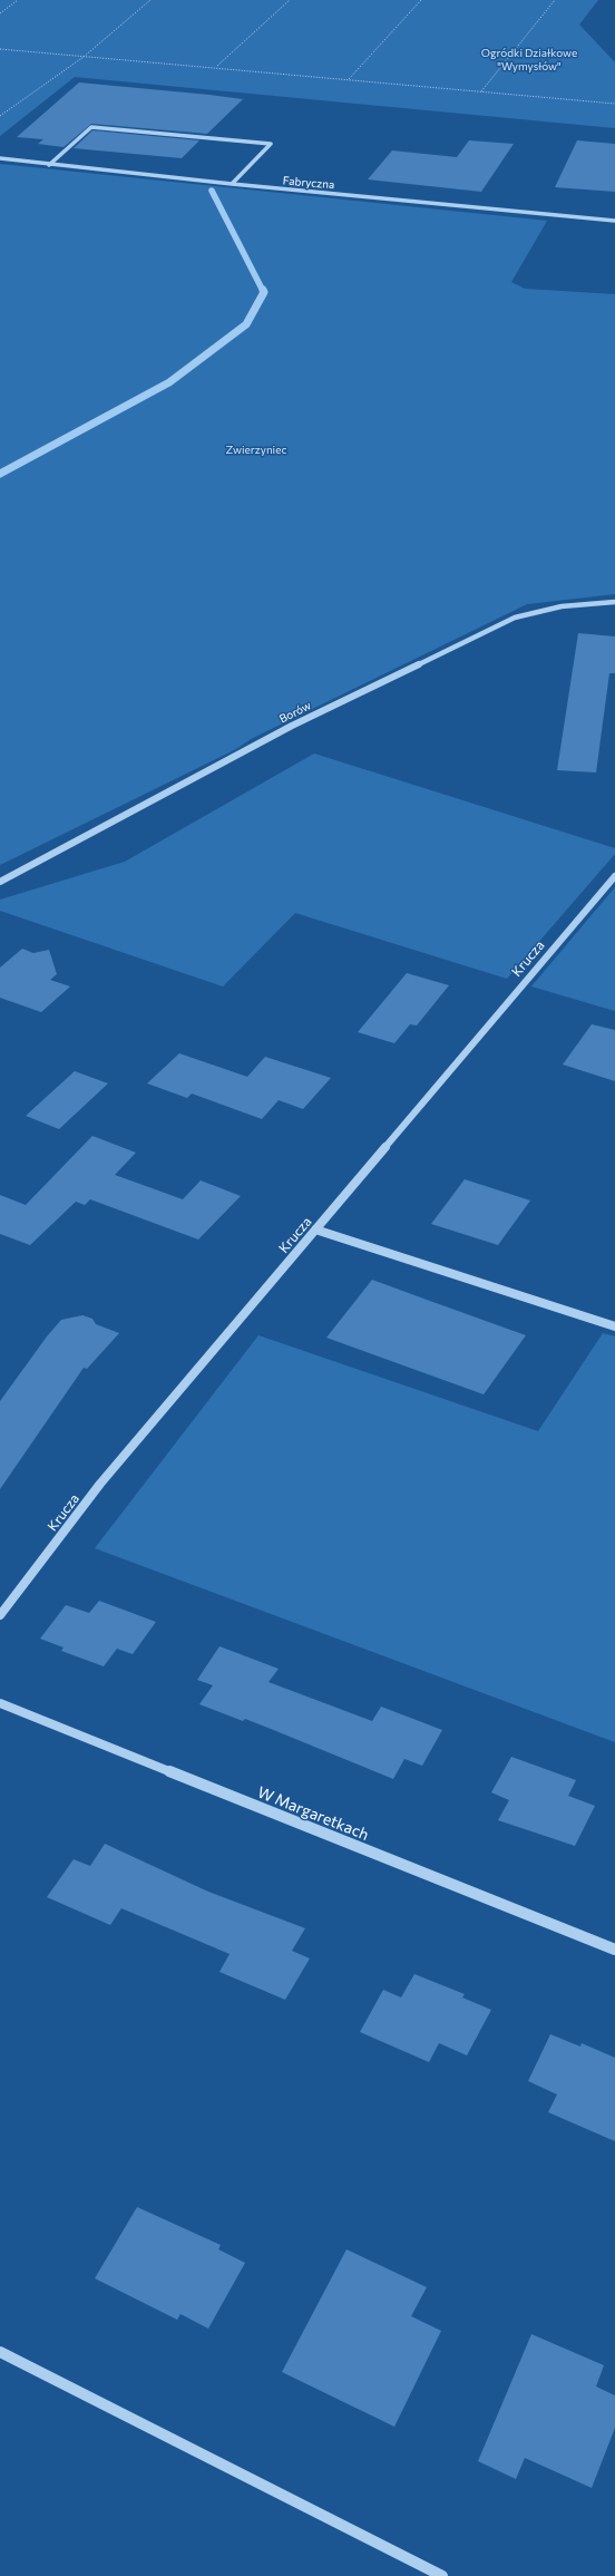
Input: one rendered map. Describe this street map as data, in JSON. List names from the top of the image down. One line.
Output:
{"streets":{"street":["Fabryczna","Borów","Krucza","W Margaretkach"]},"parks":["Ogródki Działkowe \"Wymysłów\"","Zwierzyniec"]}
